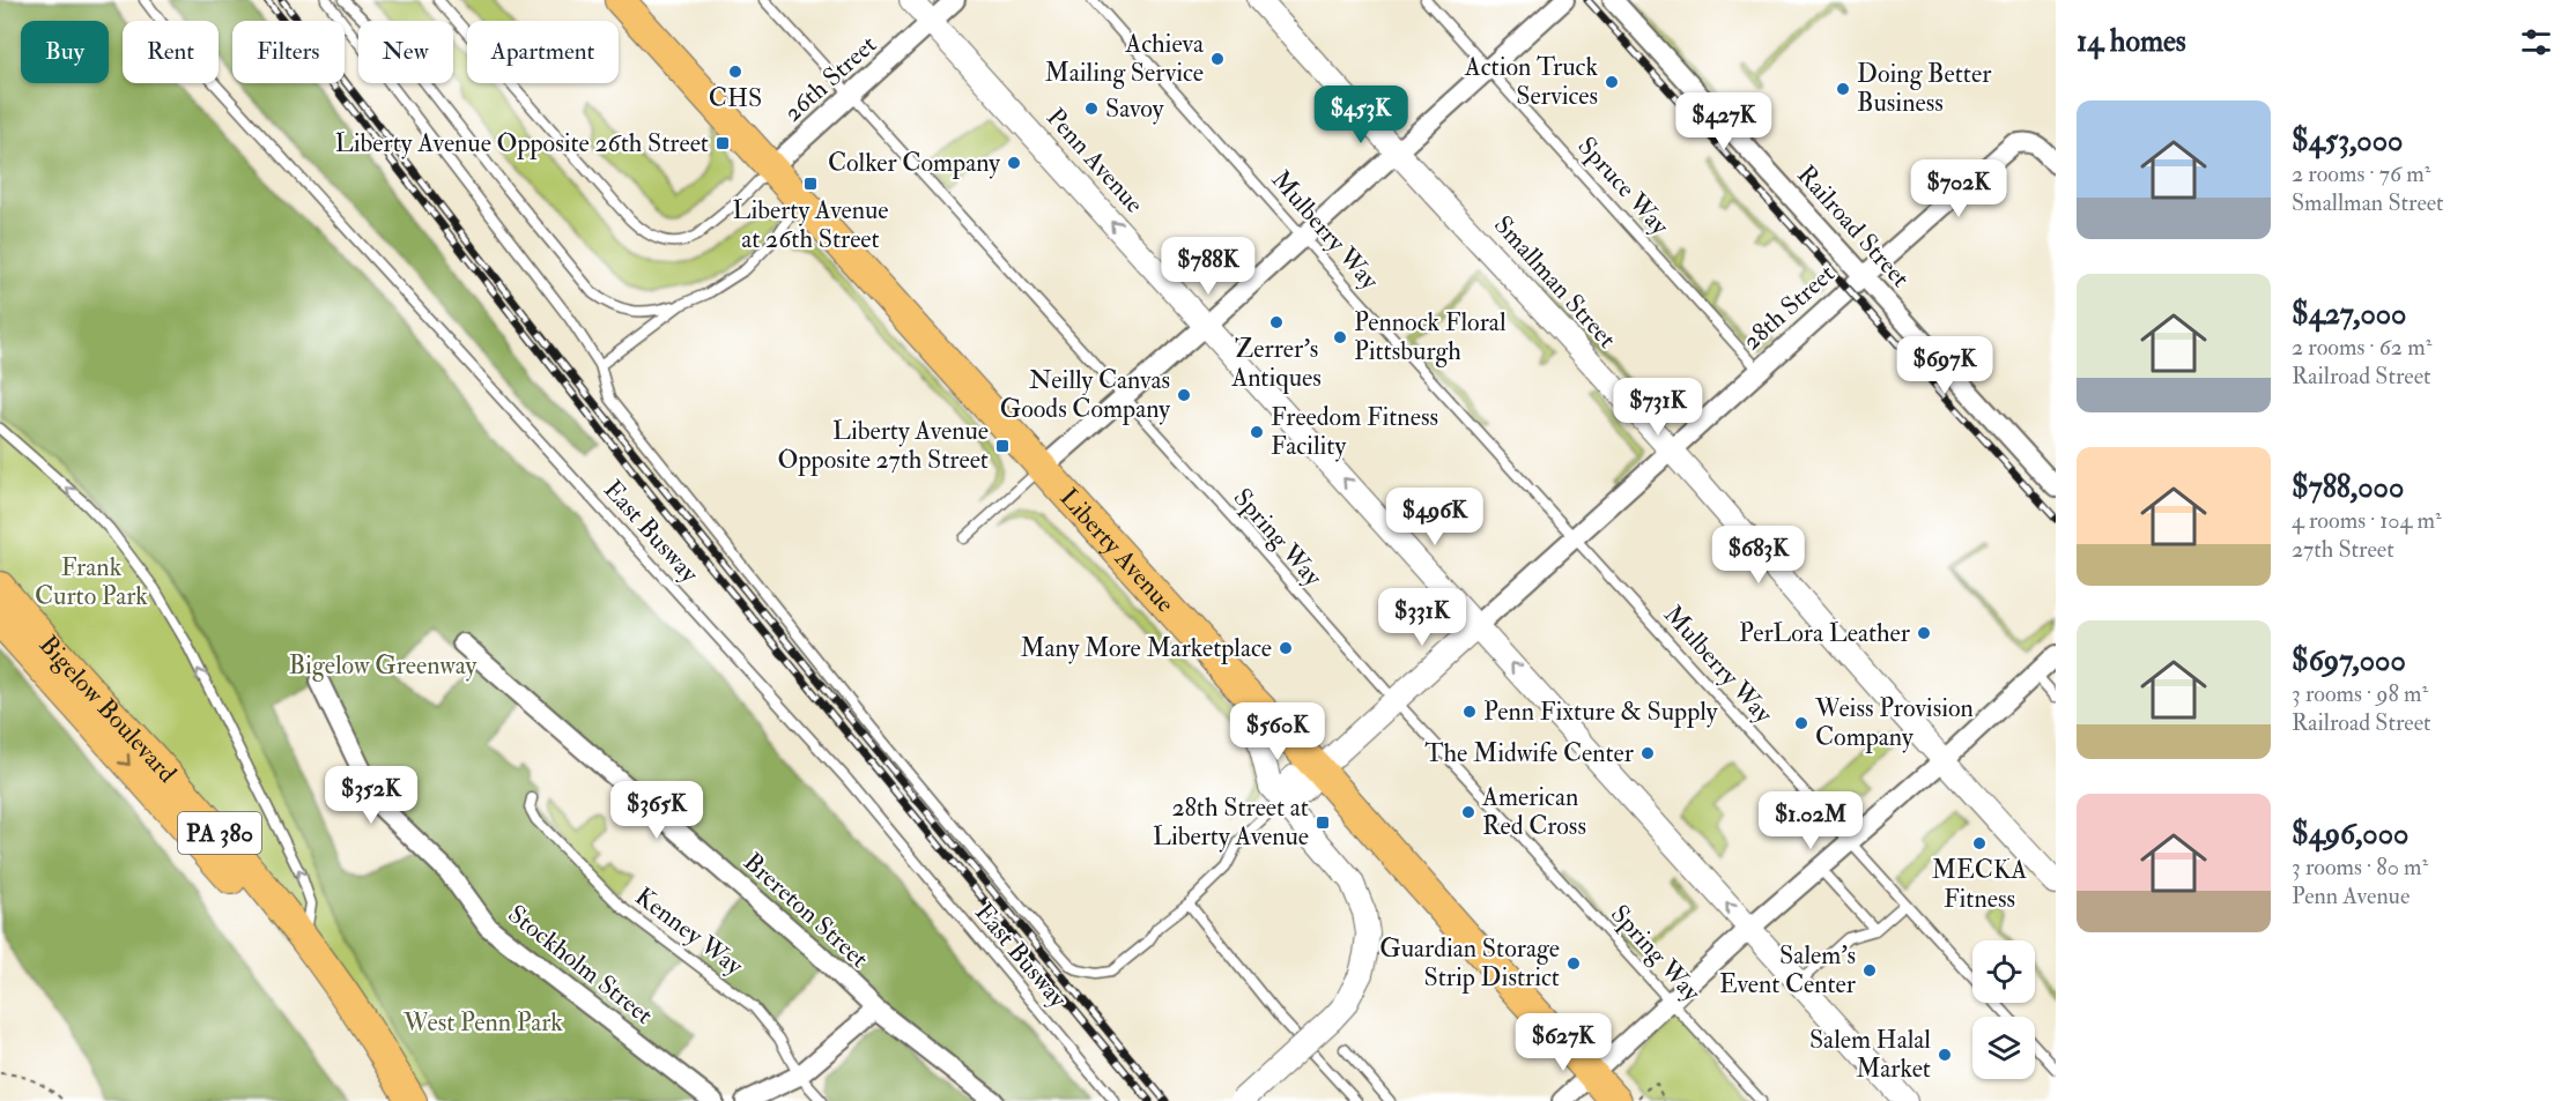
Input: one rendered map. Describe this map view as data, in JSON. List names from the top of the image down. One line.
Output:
{"streets":{"main road":["Liberty Avenue","Bigelow Boulevard","PA 380"],"street":["26th Street","Penn Avenue","Railroad Street","Smallman Street","28th Street","Brereton Street","Stockholm Street"],"lane":["Spruce Way","Mulberry Way","East Busway","Spring Way","Kenney Way"]},"crossings":[["26th Street","Penn Avenue"],["26th Street","Spring Way"],["26th Street","Liberty Avenue"],["Penn Avenue","28th Street"],["Spruce Way","28th Street"],["Railroad Street","28th Street"],["Mulberry Way","28th Street"],["Smallman Street","28th Street"],["28th Street","Spring Way"],["28th Street","Liberty Avenue"]],"one_way":["Penn Avenue"],"parks":["Frank Curto Park","Bigelow Greenway","West Penn Park"],"places":{"other":["Achieva Mailing Service","CHS","Action Truck Services","Doing Better Business","Savoy","Colker Company","Zerrer's Antiques","Pennock Floral Pittsburgh","Neilly Canvas Goods Company","Freedom Fitness Facility","PerLora Leather","Many More Marketplace","Penn Fixture & Supply","Weiss Provision Company","The Midwife Center","American Red Cross","MECKA Fitness","Guardian Storage Strip District","Salem's Event Center","Salem Halal Market"],"transit":["Liberty Avenue Opposite 26th Street","Liberty Avenue at 26th Street","Liberty Avenue Opposite 27th Street","28th Street at Liberty Avenue"]},"page":{"heading":"14 homes","chip":["Buy","Rent","Filters","New","Apartment"],"list":[{"name":"$453,000","note":"2 rooms · 76 m² · Smallman Street"},{"name":"$427,000","note":"2 rooms · 62 m² · Railroad Street"},{"name":"$788,000","note":"4 rooms · 104 m² · 27th Street"},{"name":"$697,000","note":"3 rooms · 98 m² · Railroad Street"},{"name":"$496,000","note":"3 rooms · 80 m² · Penn Avenue"}],"price":["$453K","$427K","$702K","$788K","$697K","$731K","$496K","$683K","$331K","$560K","$352K","$365K","$1.02M","$627K"]}}
